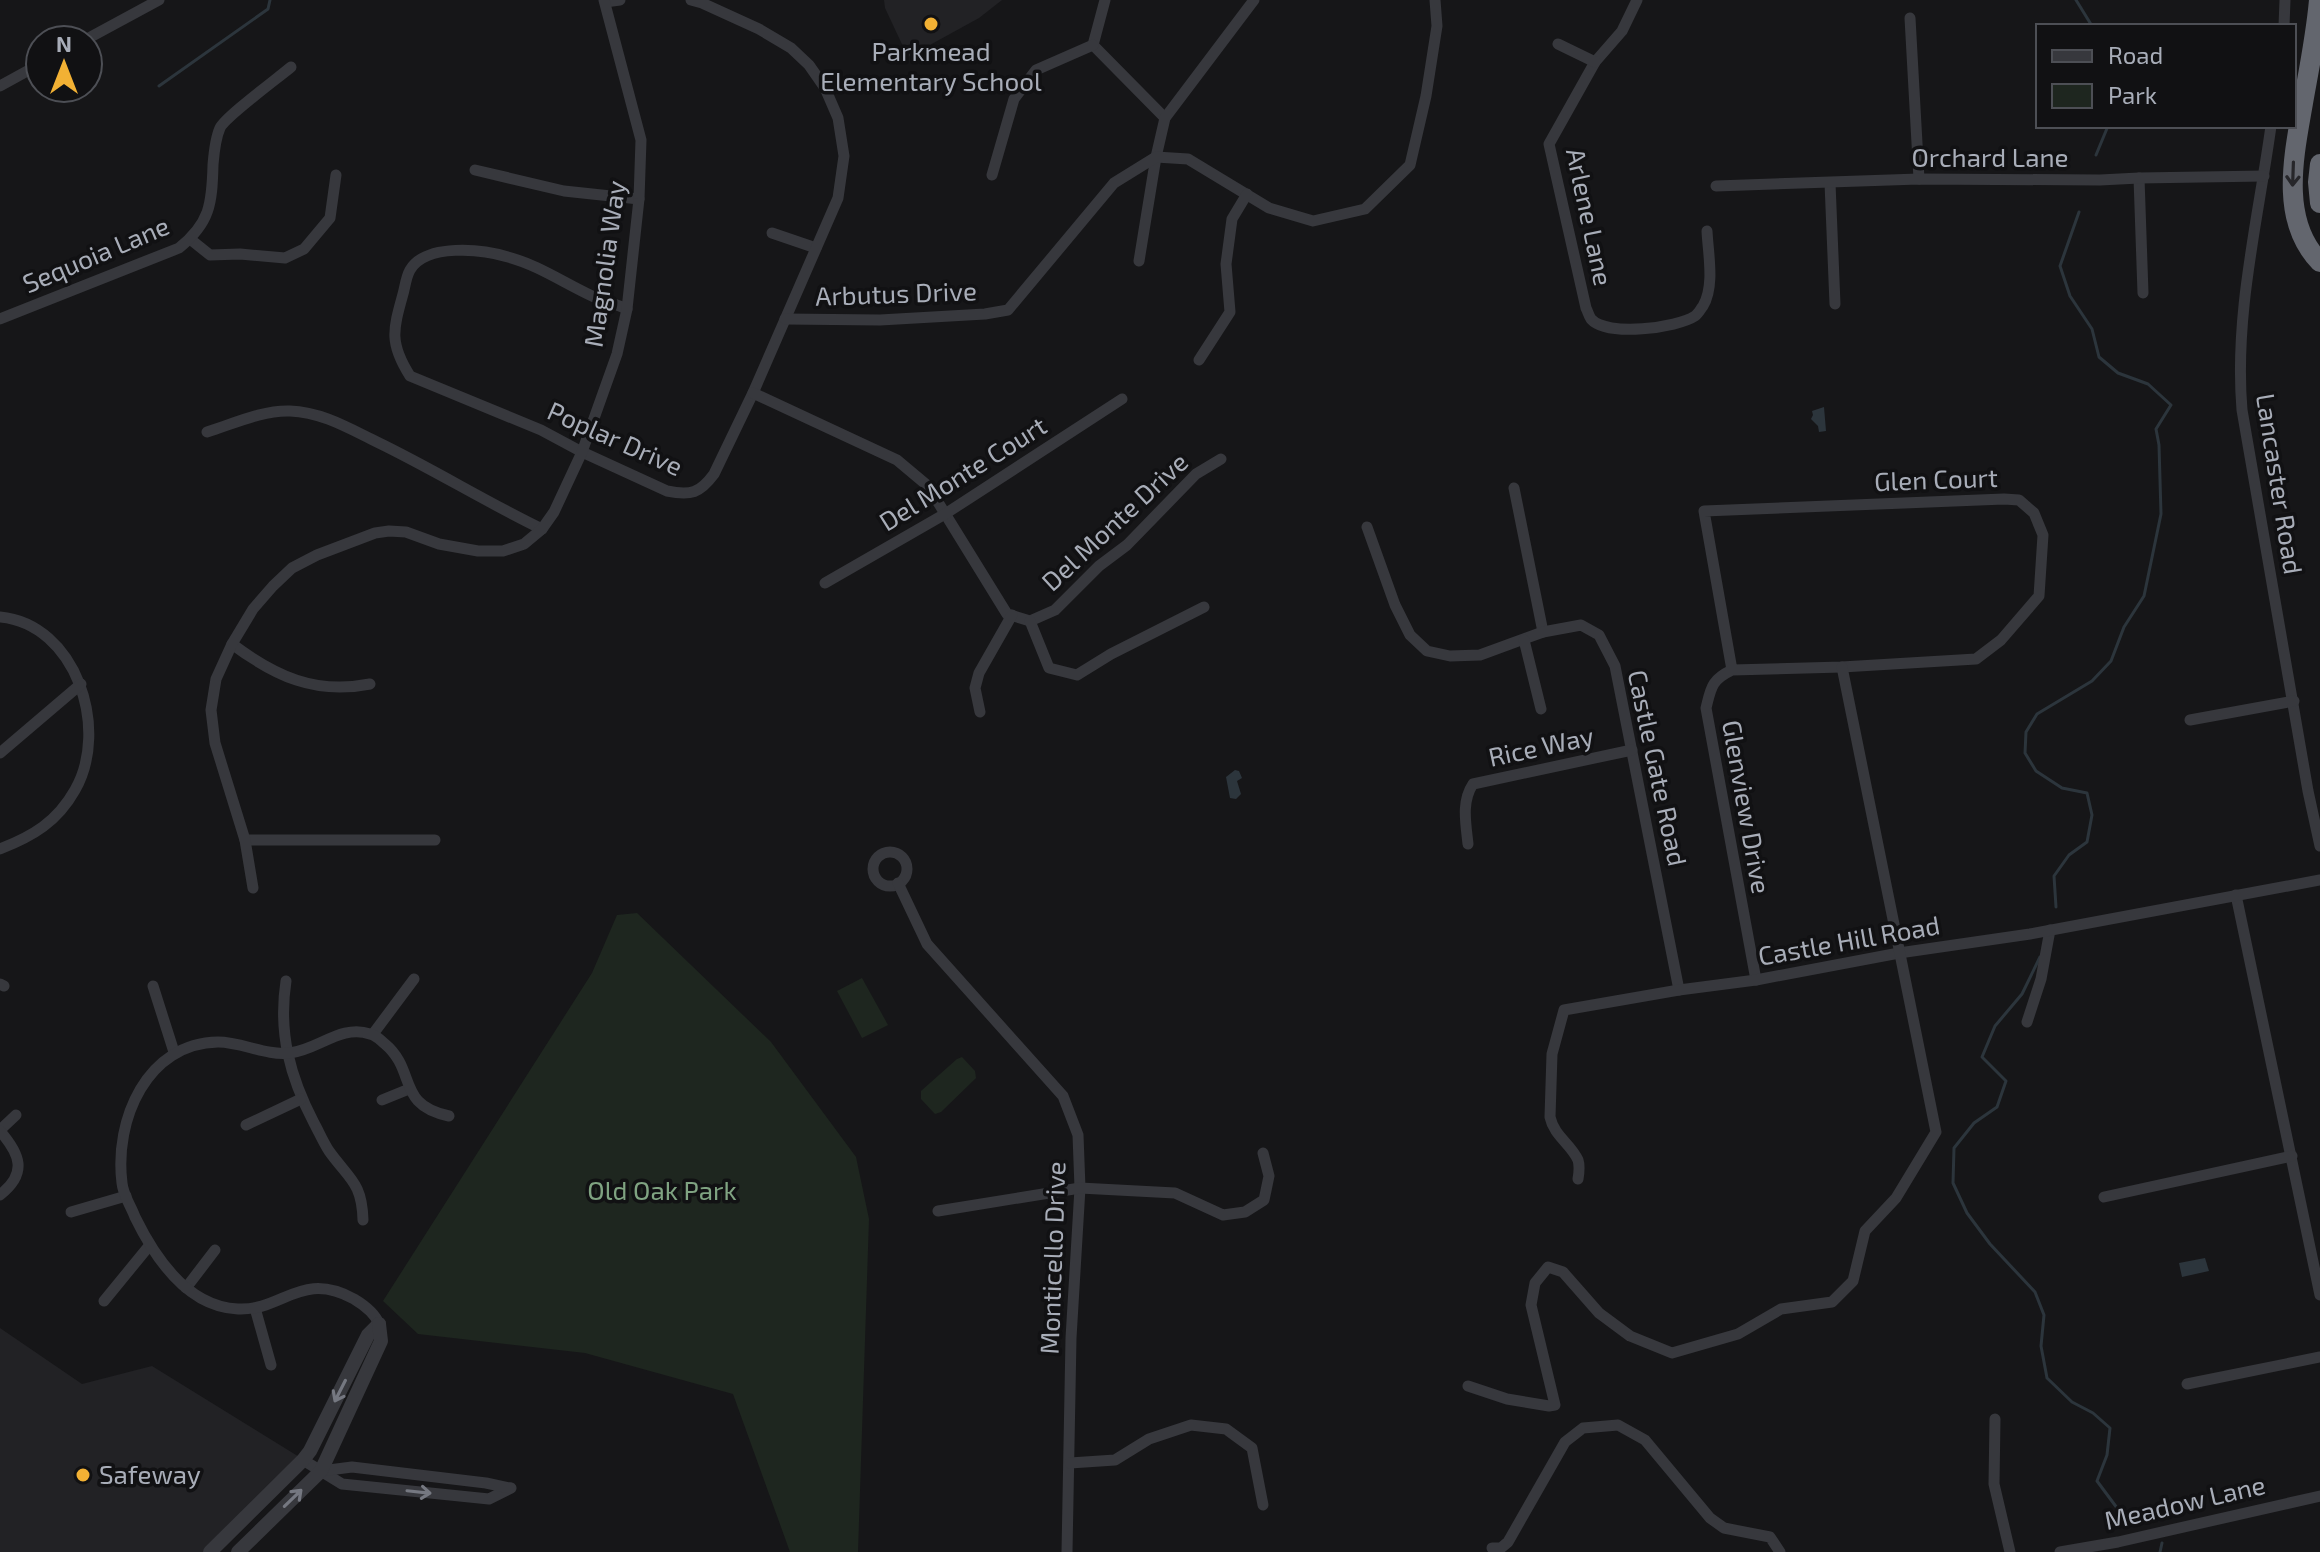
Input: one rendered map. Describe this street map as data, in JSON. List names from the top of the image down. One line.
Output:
{"streets":{"street":["Orchard Lane","Arlene Lane","Sequoia Lane","Magnolia Way","Arbutus Drive","Poplar Drive","Del Monte Court","Glen Court","Lancaster Road","Del Monte Drive","Rice Way","Castle Gate Road","Glenview Drive","Castle Hill Road","Monticello Drive","Meadow Lane"]},"crossings":[["Orchard Lane","Lancaster Road"],["Magnolia Way","Poplar Drive"],["Arbutus Drive","Poplar Drive"],["Glen Court","Glenview Drive"],["Rice Way","Castle Gate Road"],["Castle Gate Road","Castle Hill Road"],["Glenview Drive","Castle Hill Road"]],"parks":["Old Oak Park"],"places":["Parkmead Elementary School","Safeway"],"legend":["Road","Park"],"north":"top"}
